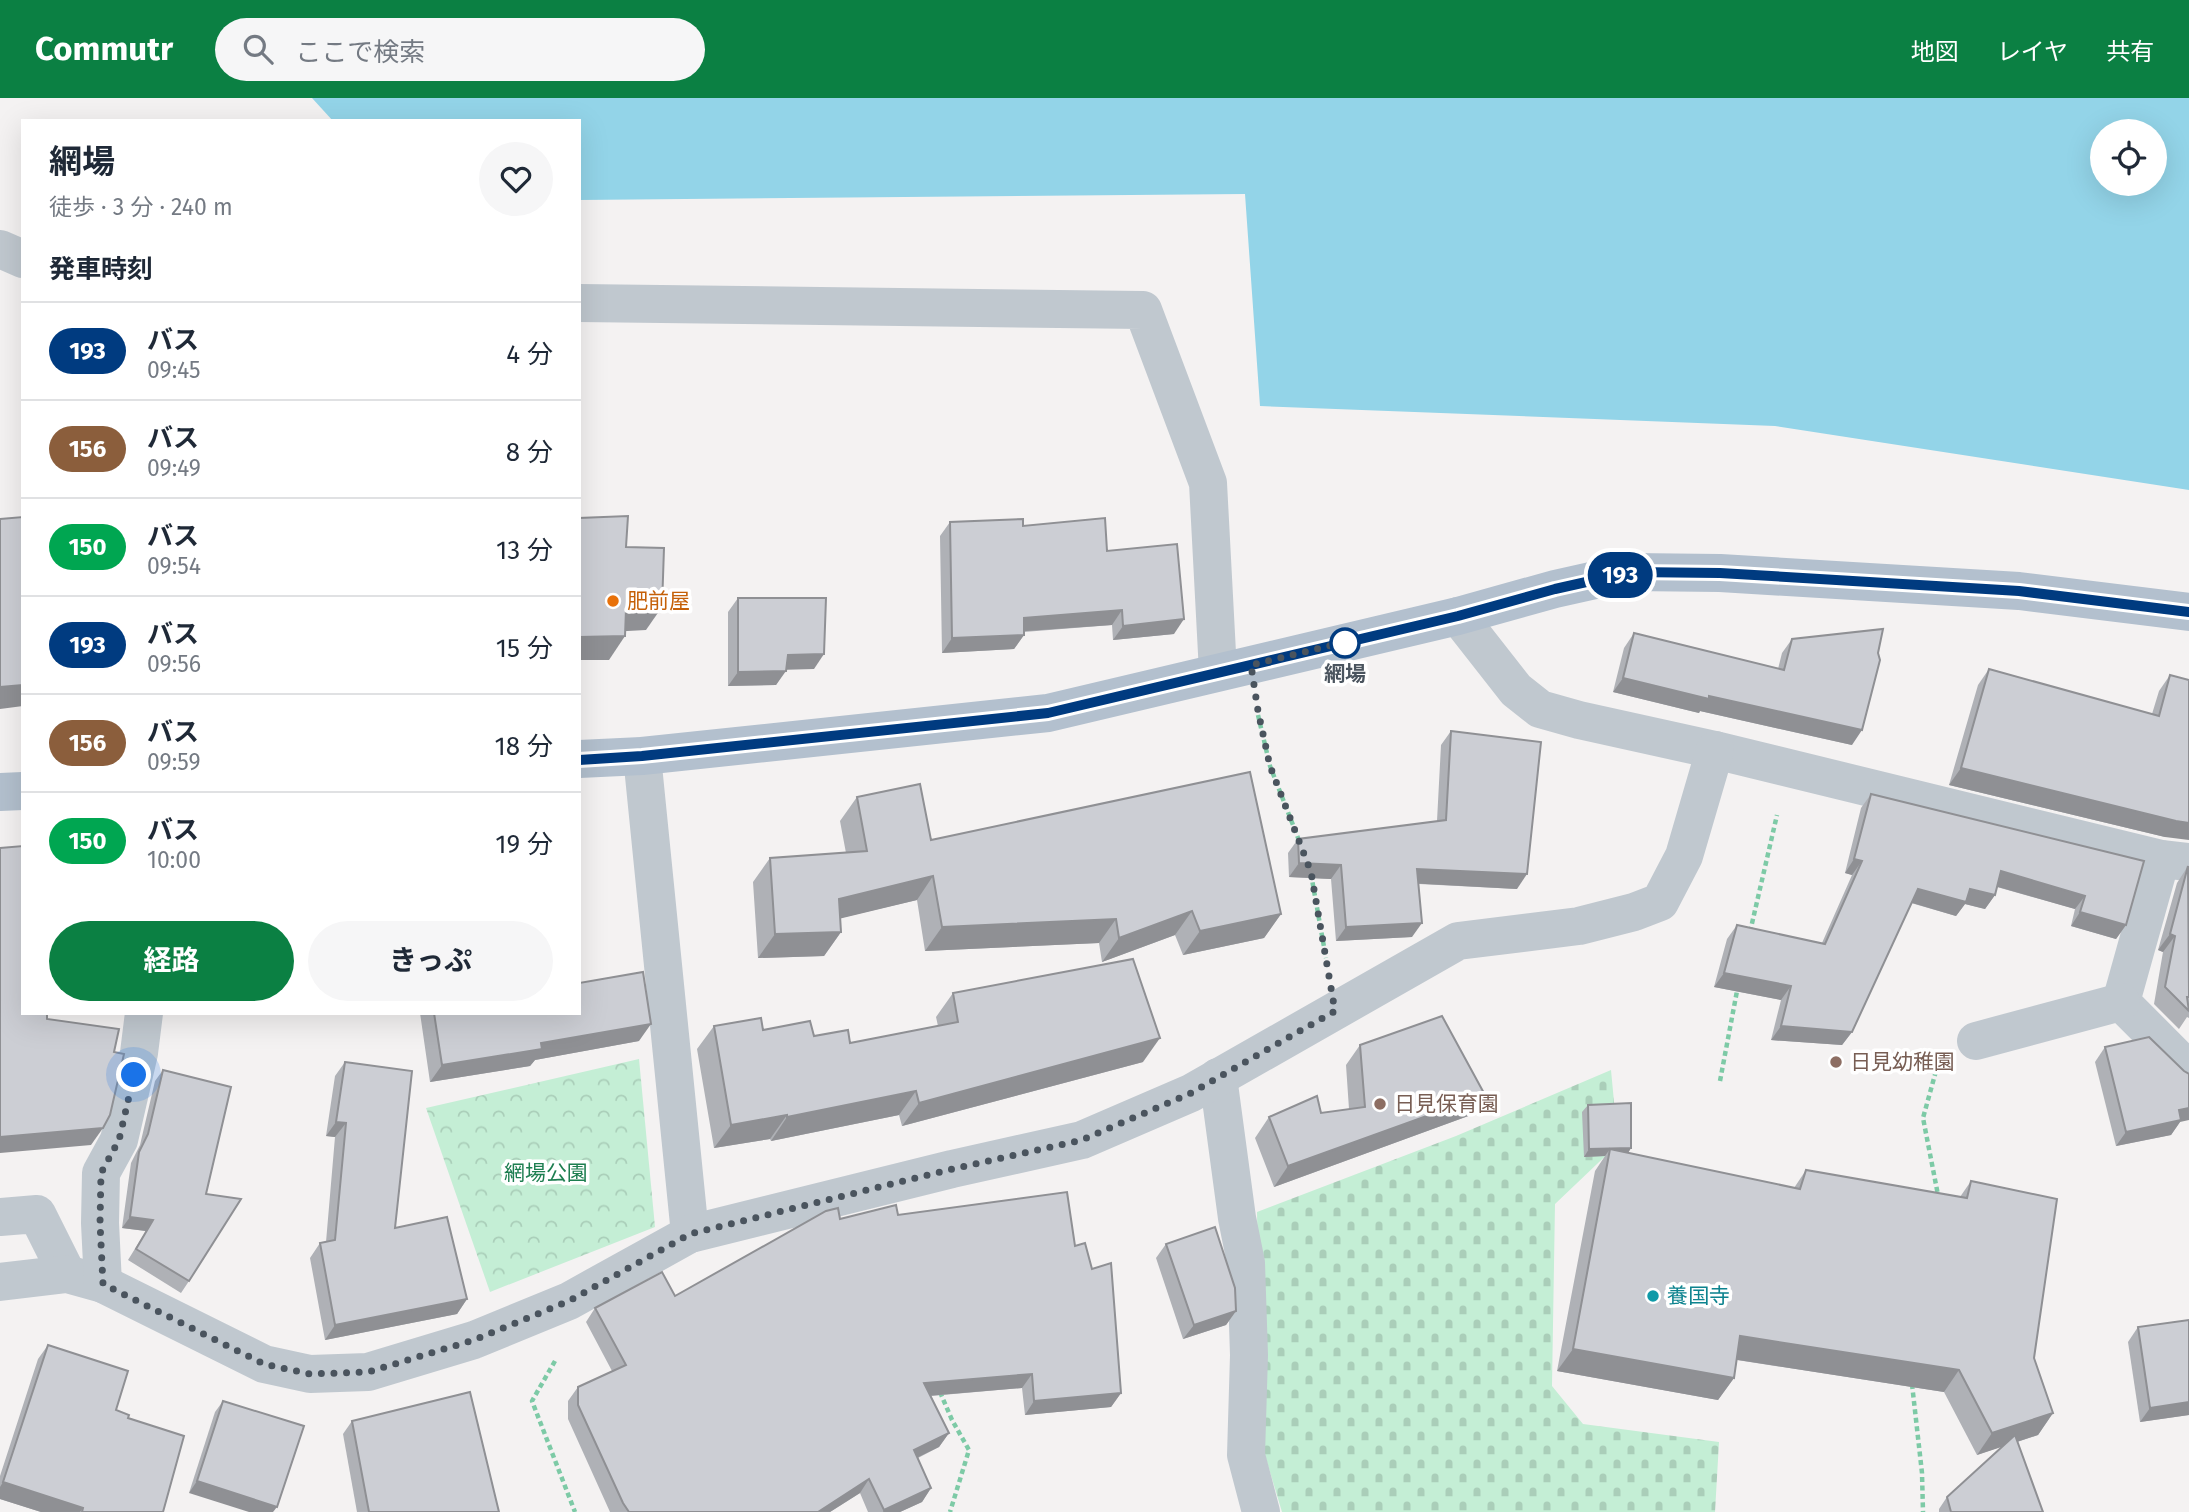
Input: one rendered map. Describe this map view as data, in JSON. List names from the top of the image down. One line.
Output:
{"parks":["網場公園"],"places":["肥前屋","網場","日見幼稚園","日見保育園","養国寺"],"lines":["bus line 193"],"page":{"header":"Commutr","search":"ここで検索","nav":["地図","レイヤ","共有"],"on_map":"193","heading":[["網場","徒歩 · 3 分 · 240 m"],"発車時刻"],"list":[{"mark":"193","name":"バス","note":"09:45","value":"4 分"},{"mark":"156","name":"バス","note":"09:49","value":"8 分"},{"mark":"150","name":"バス","note":"09:54","value":"13 分"},{"mark":"193","name":"バス","note":"09:56","value":"15 分"},{"mark":"156","name":"バス","note":"09:59","value":"18 分"},{"mark":"150","name":"バス","note":"10:00","value":"19 分"}],"buttons":["経路","きっぷ"]}}
